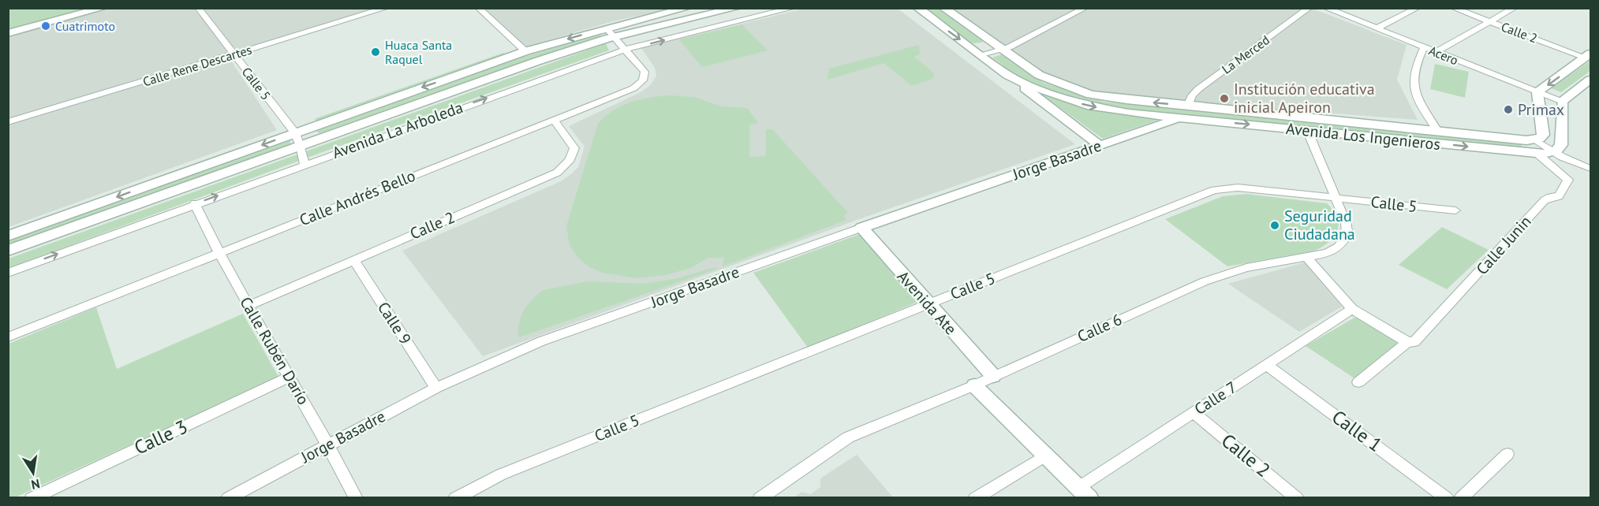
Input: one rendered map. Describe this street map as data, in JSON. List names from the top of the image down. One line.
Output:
{"streets":{"street":["Calle 2","La Merced","Acero","Calle Rene Descartes","Calle 5","Avenida La Arboleda","Avenida Los Ingenieros","Jorge Basadre","Calle Andrés Bello","Calle Junin","Avenida Ate","Calle 9","Calle 6","Calle Rubén Darío","Calle 7","Calle 1","Calle 3"]},"crossings":[["Calle 2","Calle Andrés Bello"],["Calle 2","Calle 9"],["Calle 2","Calle Rubén Darío"],["Calle 2","Calle 7"],["La Merced","Avenida Los Ingenieros"],["Calle Rene Descartes","Calle 5"],["Calle 5","Avenida La Arboleda"],["Calle 5","Avenida Ate"],["Calle 5","Calle 6"],["Avenida La Arboleda","Calle Andrés Bello"],["Avenida La Arboleda","Calle Rubén Darío"],["Avenida Los Ingenieros","Jorge Basadre"],["Avenida Los Ingenieros","Calle Junin"],["Avenida Los Ingenieros","Calle 6"],["Jorge Basadre","Avenida Ate"],["Jorge Basadre","Calle 9"],["Jorge Basadre","Calle Rubén Darío"],["Calle Andrés Bello","Calle Rubén Darío"],["Avenida Ate","Calle 6"],["Calle Rubén Darío","Calle 3"],["Calle 7","Calle 1"]],"places":["Cuatrimoto","Huaca Santa Raquel","Institución educativa inicial Apeiron","Primax","Seguridad Ciudadana"],"north":"bottom"}
